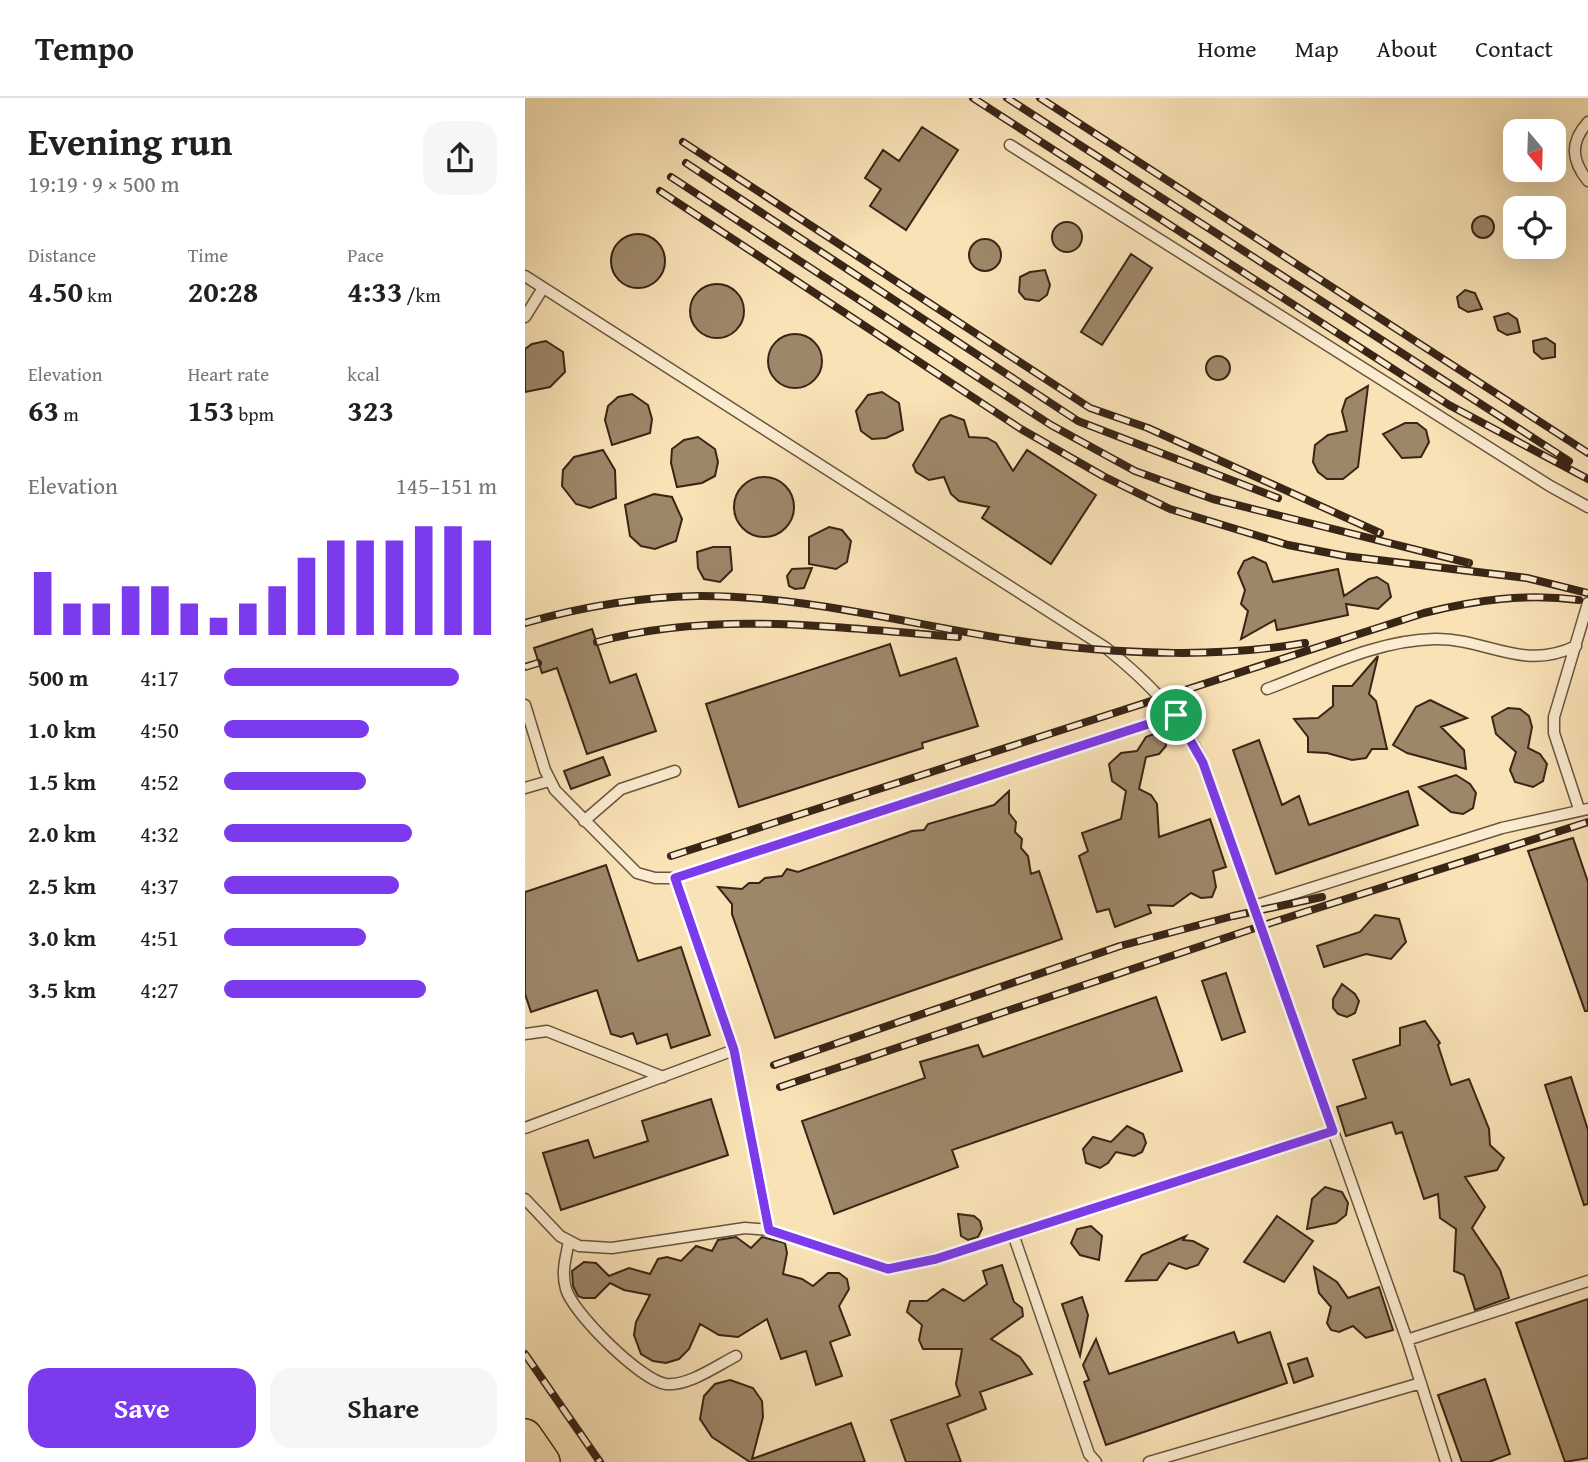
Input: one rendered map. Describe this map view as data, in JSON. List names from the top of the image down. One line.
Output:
{"north":"bottom","page":{"header":"Tempo","nav":["Home","Map","About","Contact"],"heading":["Evening run","19:19 · 9 × 500 m"],"stats":[["Distance","4.50 km"],["Time","20:28"],["Pace","4:33 /km"],["Elevation","63 m"],["Heart rate","153 bpm"],["kcal","323"]],"chart":["Elevation","145–151 m"],"list":[{"name":"500 m","note":"4:17"},{"name":"1.0 km","note":"4:50"},{"name":"1.5 km","note":"4:52"},{"name":"2.0 km","note":"4:32"},{"name":"2.5 km","note":"4:37"},{"name":"3.0 km","note":"4:51"},{"name":"3.5 km","note":"4:27"}],"buttons":["Save","Share"]}}
